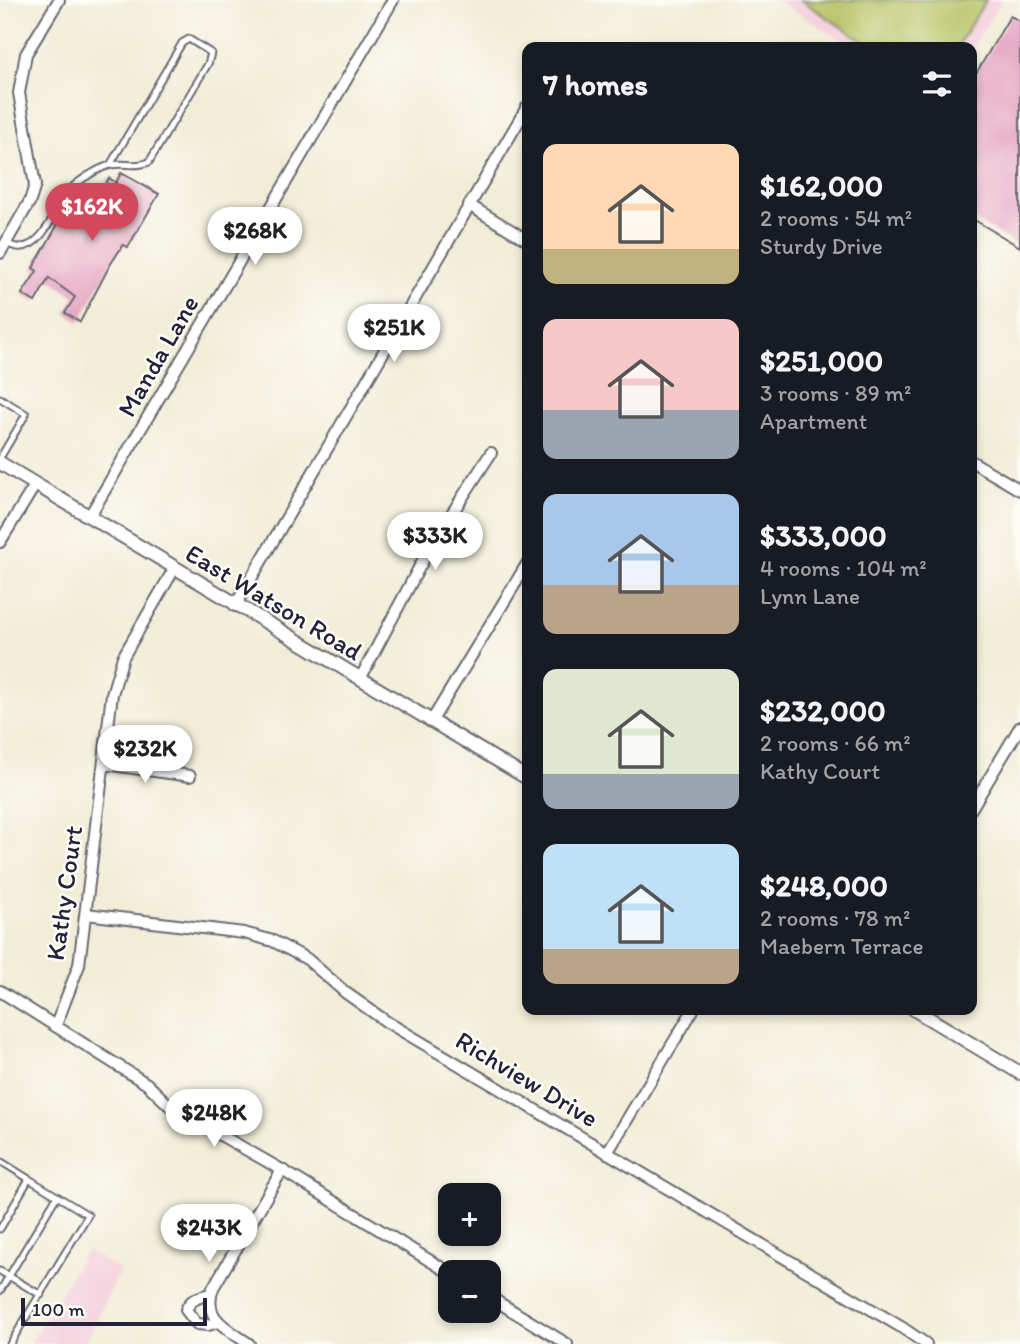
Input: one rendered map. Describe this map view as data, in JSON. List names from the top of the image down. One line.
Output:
{"streets":{"street":["Manda Lane","East Watson Road","Kathy Court","Richview Drive"]},"crossings":[["Manda Lane","East Watson Road"],["East Watson Road","Kathy Court"],["Kathy Court","Richview Drive"]],"scale_bar":"100 m","page":{"heading":"7 homes","list":[{"name":"$162,000","note":"2 rooms · 54 m² · Sturdy Drive"},{"name":"$251,000","note":"3 rooms · 89 m² · Apartment"},{"name":"$333,000","note":"4 rooms · 104 m² · Lynn Lane"},{"name":"$232,000","note":"2 rooms · 66 m² · Kathy Court"},{"name":"$248,000","note":"2 rooms · 78 m² · Maebern Terrace"}],"price":["$162K","$268K","$251K","$333K","$232K","$248K","$243K"],"map_buttons":["+","−"],"scale":"100 m"}}
